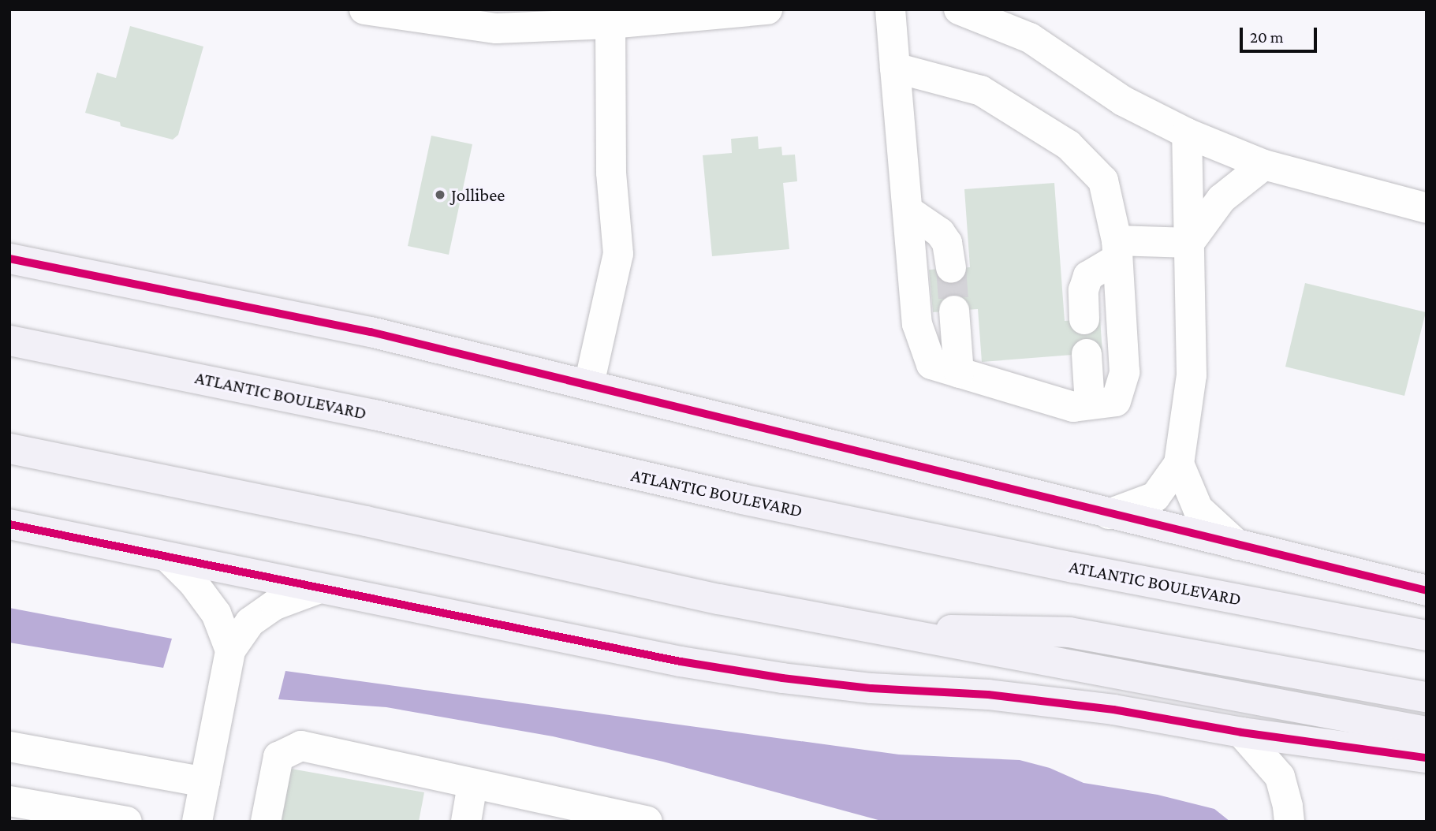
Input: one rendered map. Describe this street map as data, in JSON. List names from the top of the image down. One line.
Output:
{"streets":{"highway":["ATLANTIC BOULEVARD"]},"places":["Jollibee"],"scale_bar":"20 m"}
